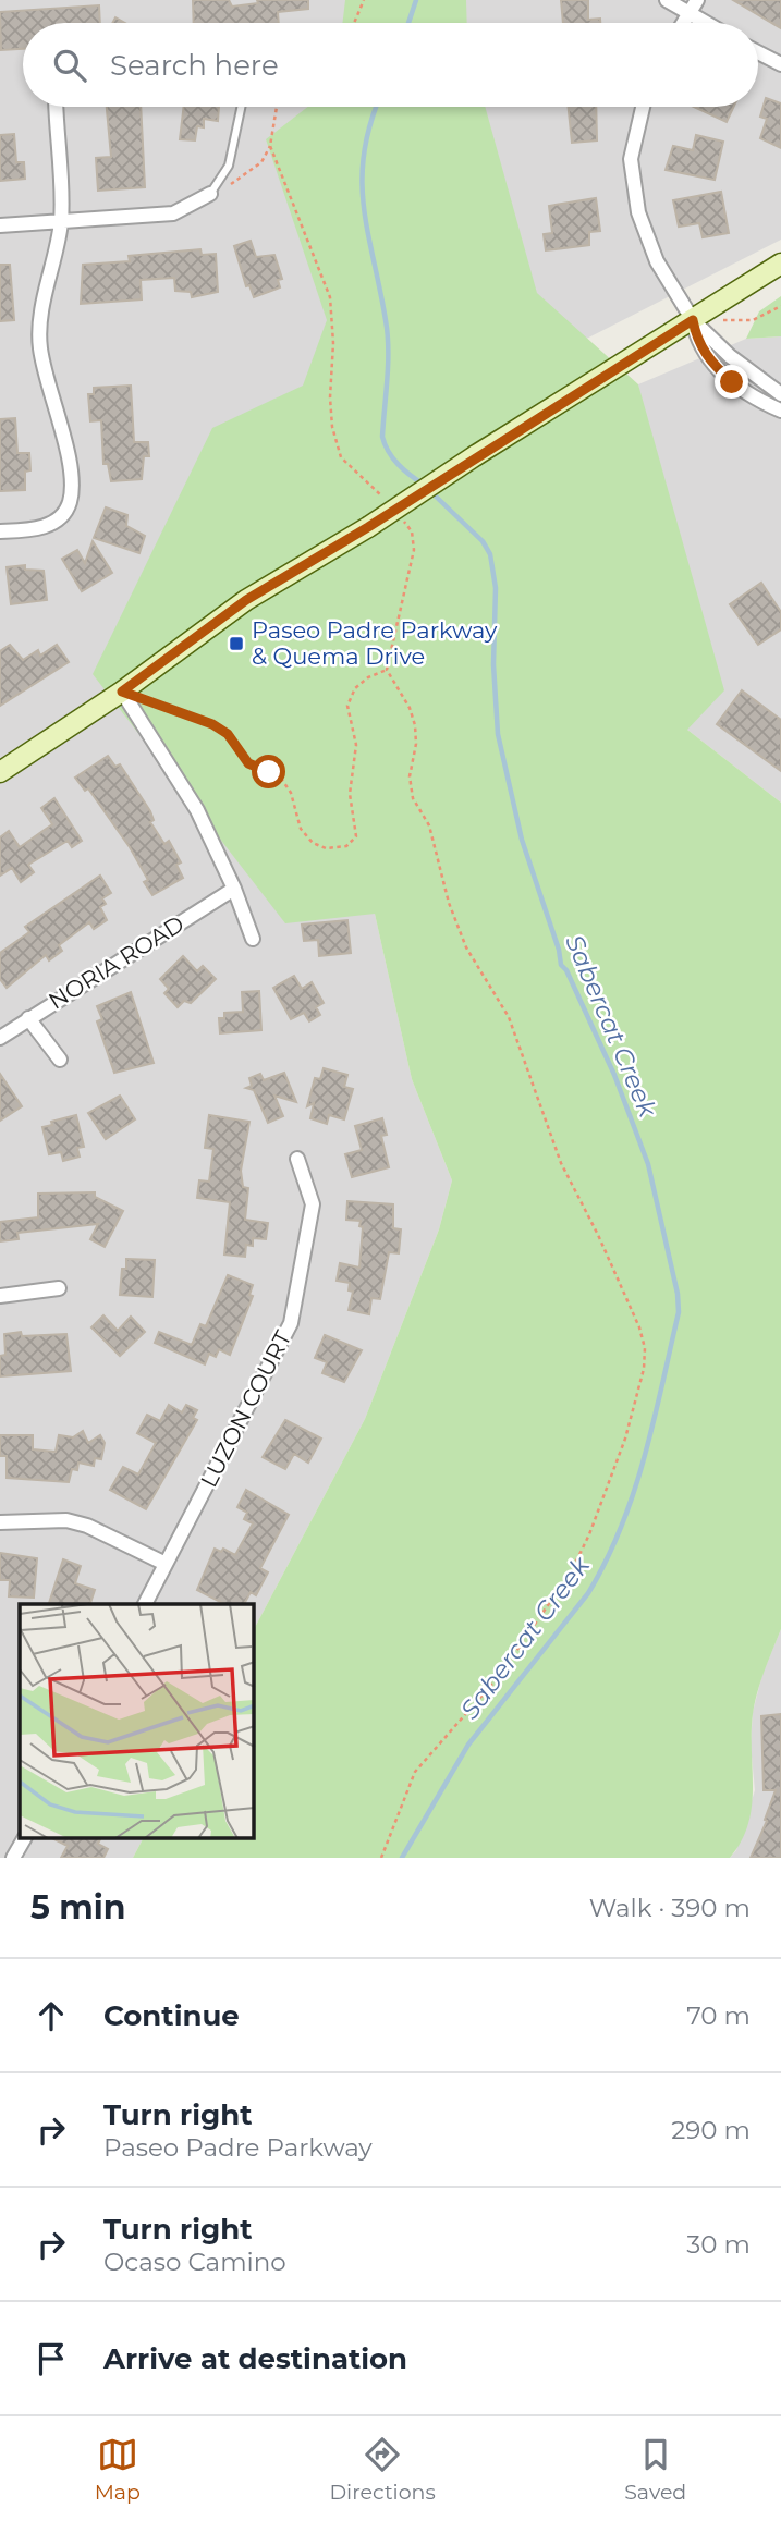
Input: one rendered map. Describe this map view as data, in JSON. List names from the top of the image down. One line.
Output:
{"streets":{"street":["NORIA ROAD","LUZON COURT"]},"water":["Sabercat Creek"],"places":{"transit":["Paseo Padre Parkway & Quema Drive"]},"page":{"search":"Search here","heading":["5 min","Walk · 390 m"],"list":[["Continue","70 m"],["Turn right","Paseo Padre Parkway","290 m"],["Turn right","Ocaso Camino","30 m"],"Arrive at destination"],"nav":["Map","Directions","Saved"]}}
